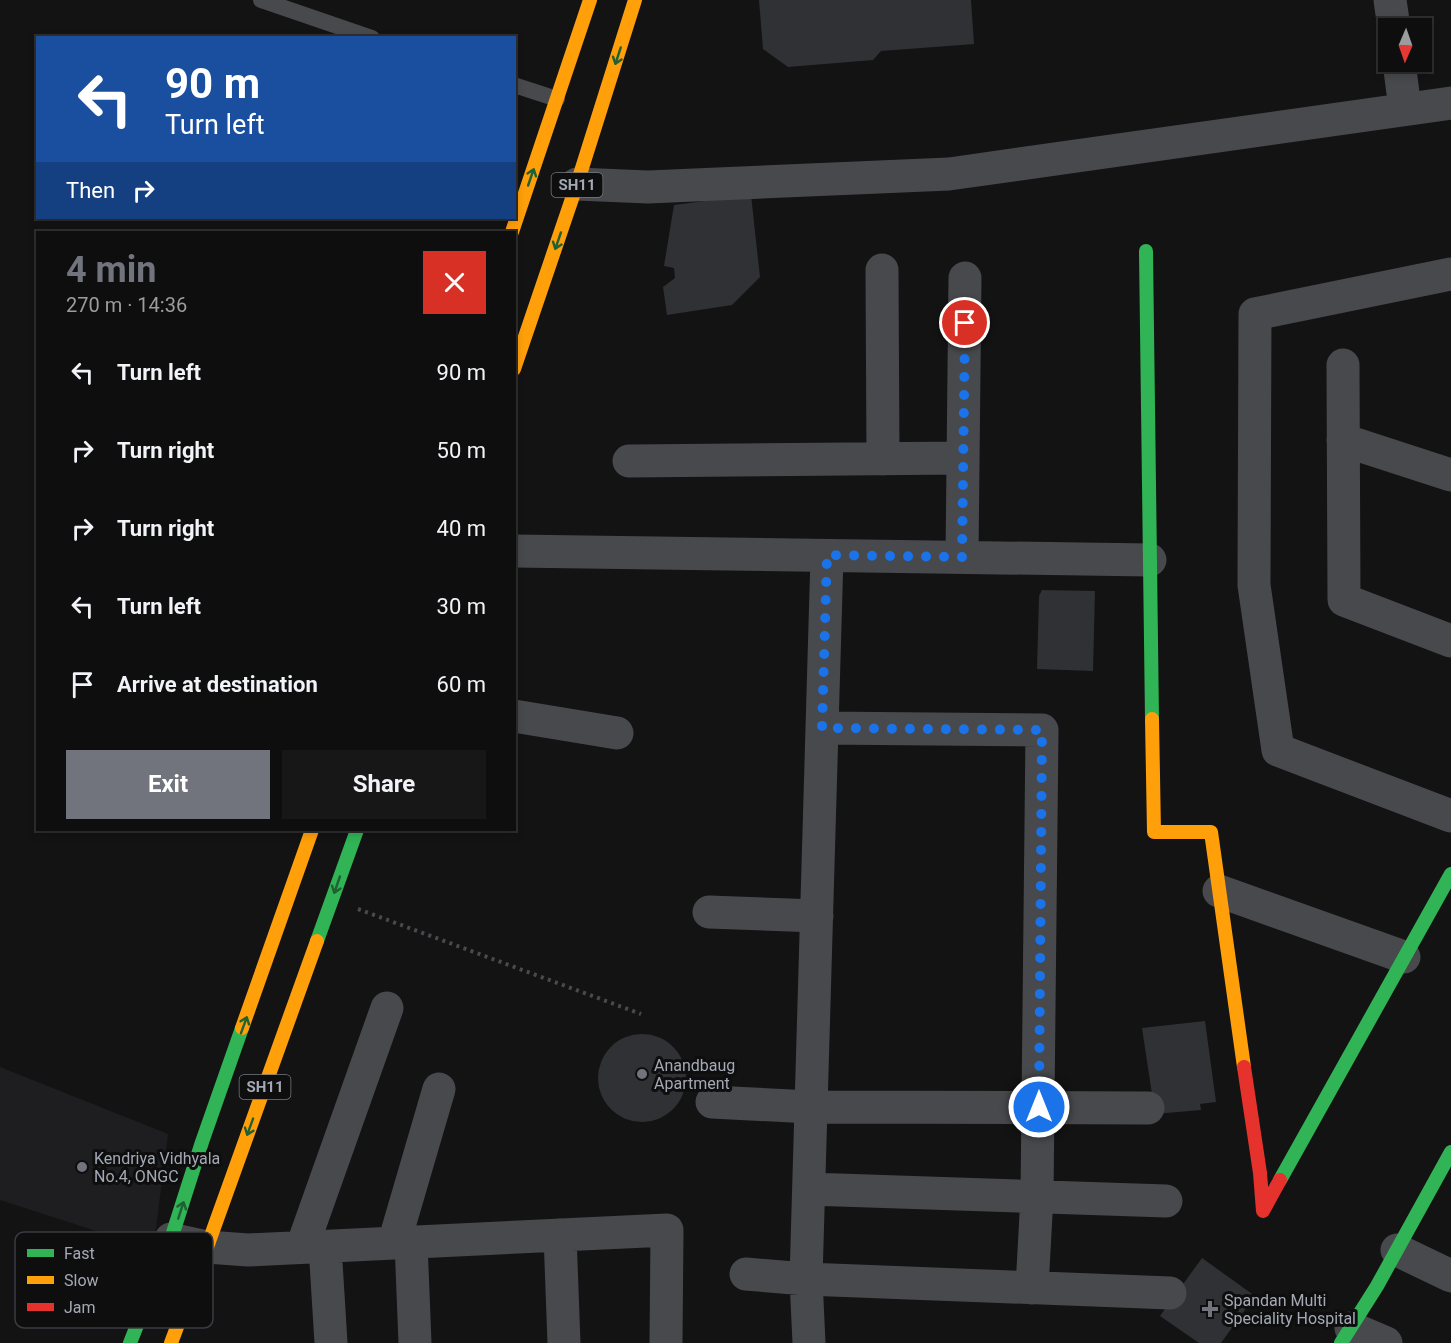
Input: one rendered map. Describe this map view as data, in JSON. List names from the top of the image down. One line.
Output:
{"streets":{"main road":["SH11"]},"places":{"other":["Anandbaug Apartment","Kendriya Vidhyala No.4, ONGC"],"health":["Spandan Multi Speciality Hospital"]},"legend":["Fast","Slow","Jam"],"north":"bottom","page":{"turn":["90 m","Turn left"],"then":"Then","heading":["4 min","270 m · 14:36"],"list":[{"name":"Turn left","value":"90 m"},{"name":"Turn right","value":"50 m"},{"name":"Turn right","value":"40 m"},{"name":"Turn left","value":"30 m"},{"name":"Arrive at destination","value":"60 m"}],"buttons":["Exit","Share"]}}
